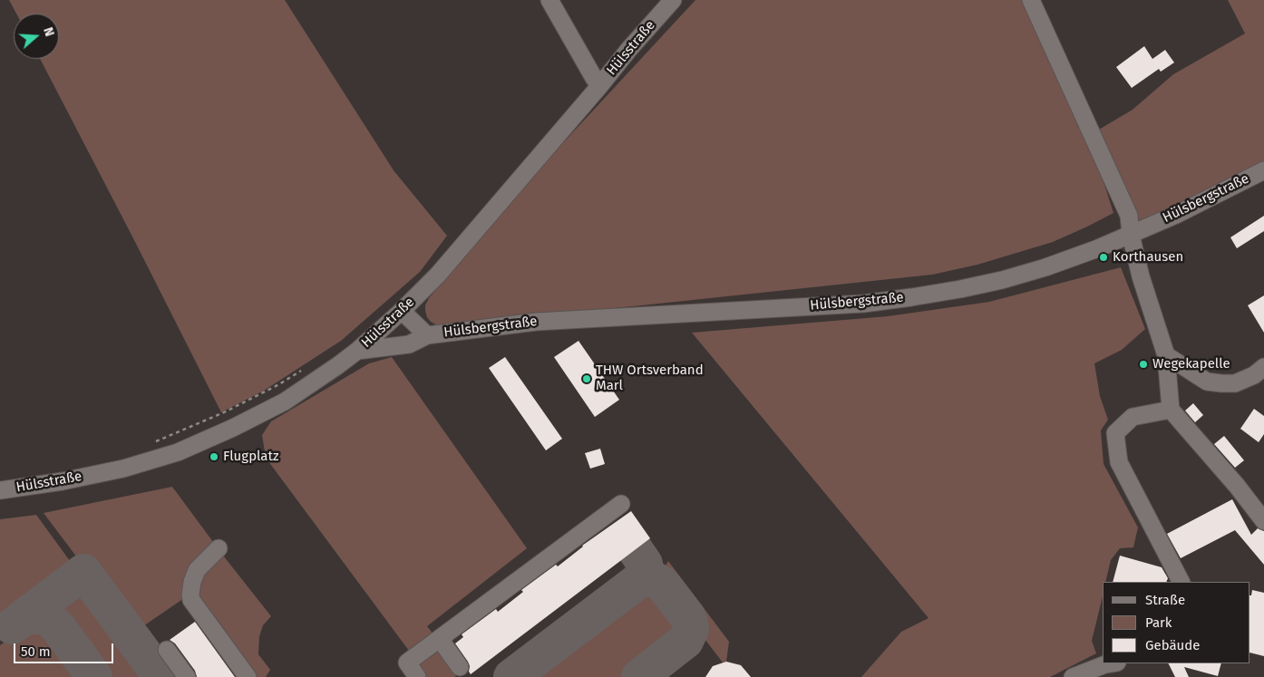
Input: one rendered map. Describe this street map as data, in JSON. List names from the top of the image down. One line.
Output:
{"streets":{"street":["Hülsstraße","Hülsbergstraße"]},"crossings":[["Hülsstraße","Hülsbergstraße"]],"places":["Korthausen","Wegekapelle","THW Ortsverband Marl","Flugplatz"],"legend":["Straße","Park","Gebäude"],"scale_bar":"50 m","north":"right"}
